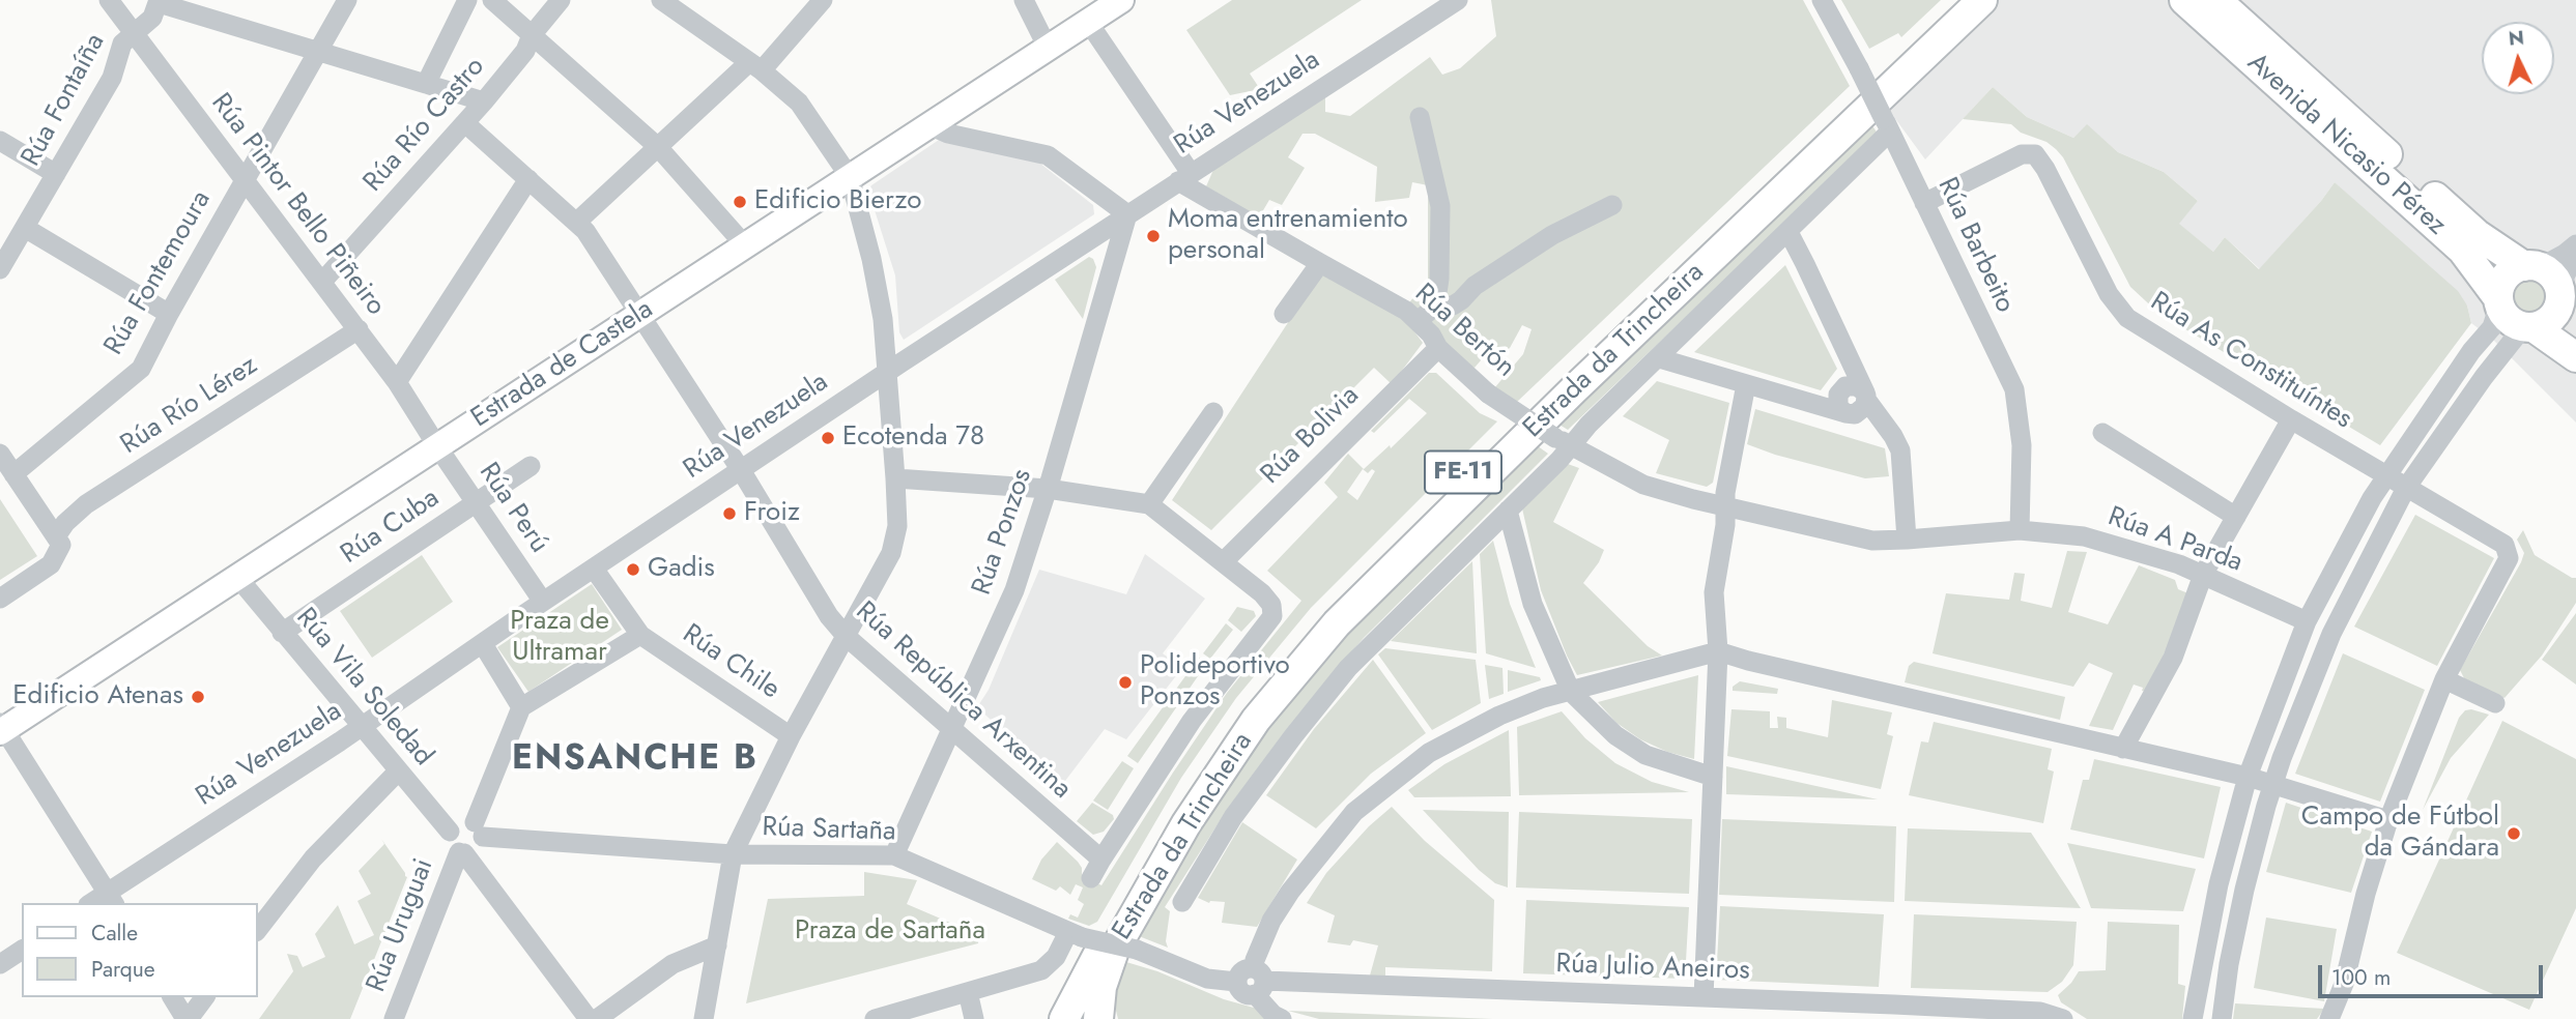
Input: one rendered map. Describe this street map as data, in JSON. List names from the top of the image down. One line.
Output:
{"streets":{"highway":["Avenida Nicasio Pérez","Estrada da Trincheira","FE-11"],"main road":["Estrada de Castela"],"street":["Rúa Fontaíña","Rúa Venezuela","Rúa Río Castro","Rúa Pintor Bello Piñeiro","Rúa Barbeito","Rúa Fontemoura","Rúa Bertón","Rúa As Constituíntes","Rúa Río Lérez","Rúa Bolivia","Rúa Perú","Rúa Cuba","Rúa Ponzos","Rúa A Parda","Rúa Chile","Rúa Vila Soledad","Rúa República Arxentina","Rúa Sartaña","Rúa Uruguai","Rúa Julio Aneiros"]},"crossings":[["Rúa Fontaíña","Rúa Pintor Bello Piñeiro"],["Rúa Venezuela","Rúa Bertón"],["Rúa Venezuela","Rúa Perú"],["Rúa Venezuela","Rúa Ponzos"],["Rúa Venezuela","Rúa Vila Soledad"],["Rúa Venezuela","Rúa República Arxentina"],["Rúa Río Castro","Rúa Pintor Bello Piñeiro"],["Rúa Río Castro","Rúa República Arxentina"],["Rúa Pintor Bello Piñeiro","Rúa Fontemoura"],["Rúa Pintor Bello Piñeiro","Estrada de Castela"],["Rúa Pintor Bello Piñeiro","Rúa Río Lérez"],["Rúa Pintor Bello Piñeiro","Rúa Perú"],["Rúa Barbeito","Rúa Bertón"],["Rúa Barbeito","Rúa As Constituíntes"],["Rúa Barbeito","Rúa A Parda"],["Rúa Bertón","Rúa Bolivia"],["Rúa Bertón","Rúa A Parda"],["Estrada de Castela","Rúa Perú"],["Estrada de Castela","Rúa Vila Soledad"],["Estrada de Castela","Rúa República Arxentina"],["Rúa Perú","Rúa Cuba"],["Rúa Cuba","Rúa Vila Soledad"],["Rúa Ponzos","Rúa República Arxentina"],["Rúa Ponzos","Rúa Sartaña"],["Rúa Vila Soledad","Rúa Sartaña"],["Rúa Vila Soledad","Rúa Uruguai"],["Rúa Sartaña","Rúa Uruguai"],["Rúa Sartaña","Rúa Julio Aneiros"]],"districts":["ENSANCHE B"],"parks":["Praza de Ultramar","Praza de Sartaña"],"places":["Edificio Bierzo","Moma entrenamiento personal","Ecotenda 78","Froiz","Gadis","Polideportivo Ponzos","Edificio Atenas","Campo de Fútbol da Gándara"],"legend":["Calle","Parque"],"scale_bar":"100 m","north":"top"}
